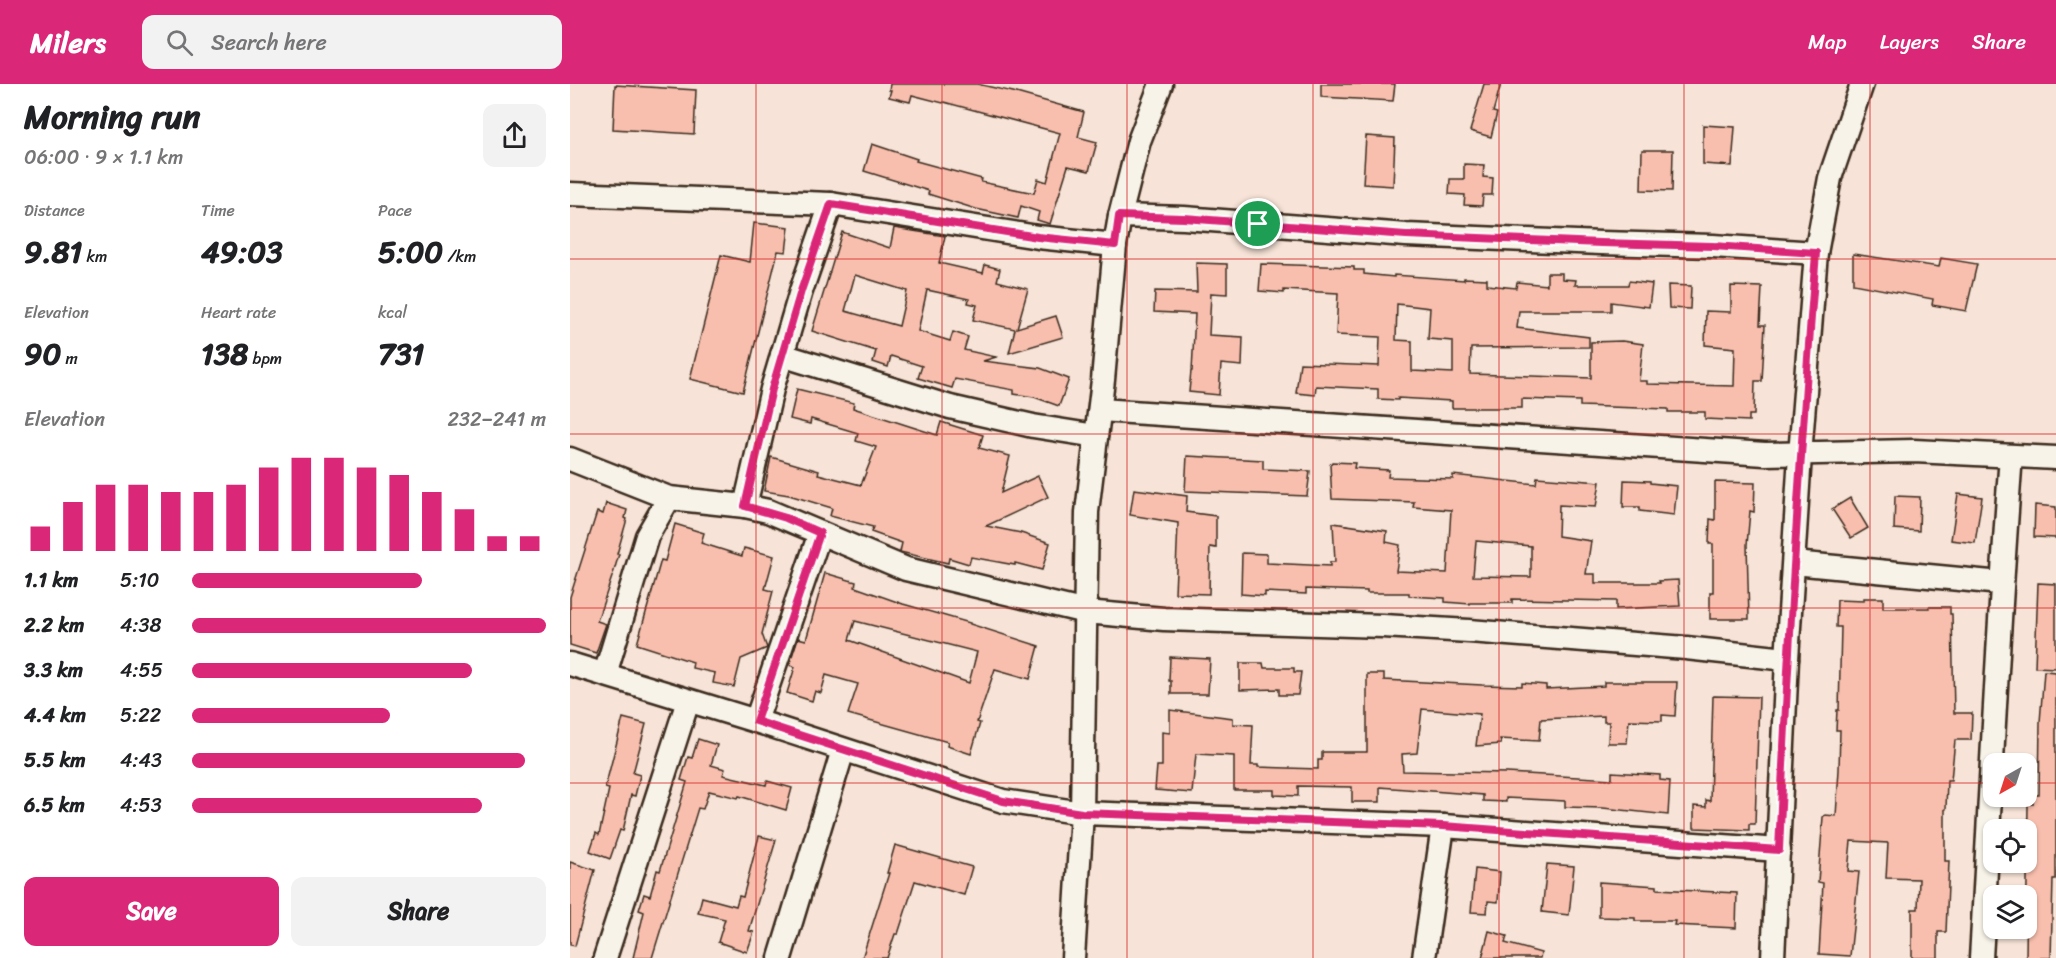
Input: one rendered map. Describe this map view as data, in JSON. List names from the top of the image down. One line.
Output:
{"north":"bottom left","page":{"header":"Milers","search":"Search here","nav":["Map","Layers","Share"],"heading":["Morning run","06:00 · 9 × 1.1 km"],"stats":[["Distance","9.81 km"],["Time","49:03"],["Pace","5:00 /km"],["Elevation","90 m"],["Heart rate","138 bpm"],["kcal","731"]],"chart":["Elevation","232–241 m"],"list":[{"name":"1.1 km","note":"5:10"},{"name":"2.2 km","note":"4:38"},{"name":"3.3 km","note":"4:55"},{"name":"4.4 km","note":"5:22"},{"name":"5.5 km","note":"4:43"},{"name":"6.5 km","note":"4:53"}],"buttons":["Save","Share"]}}
